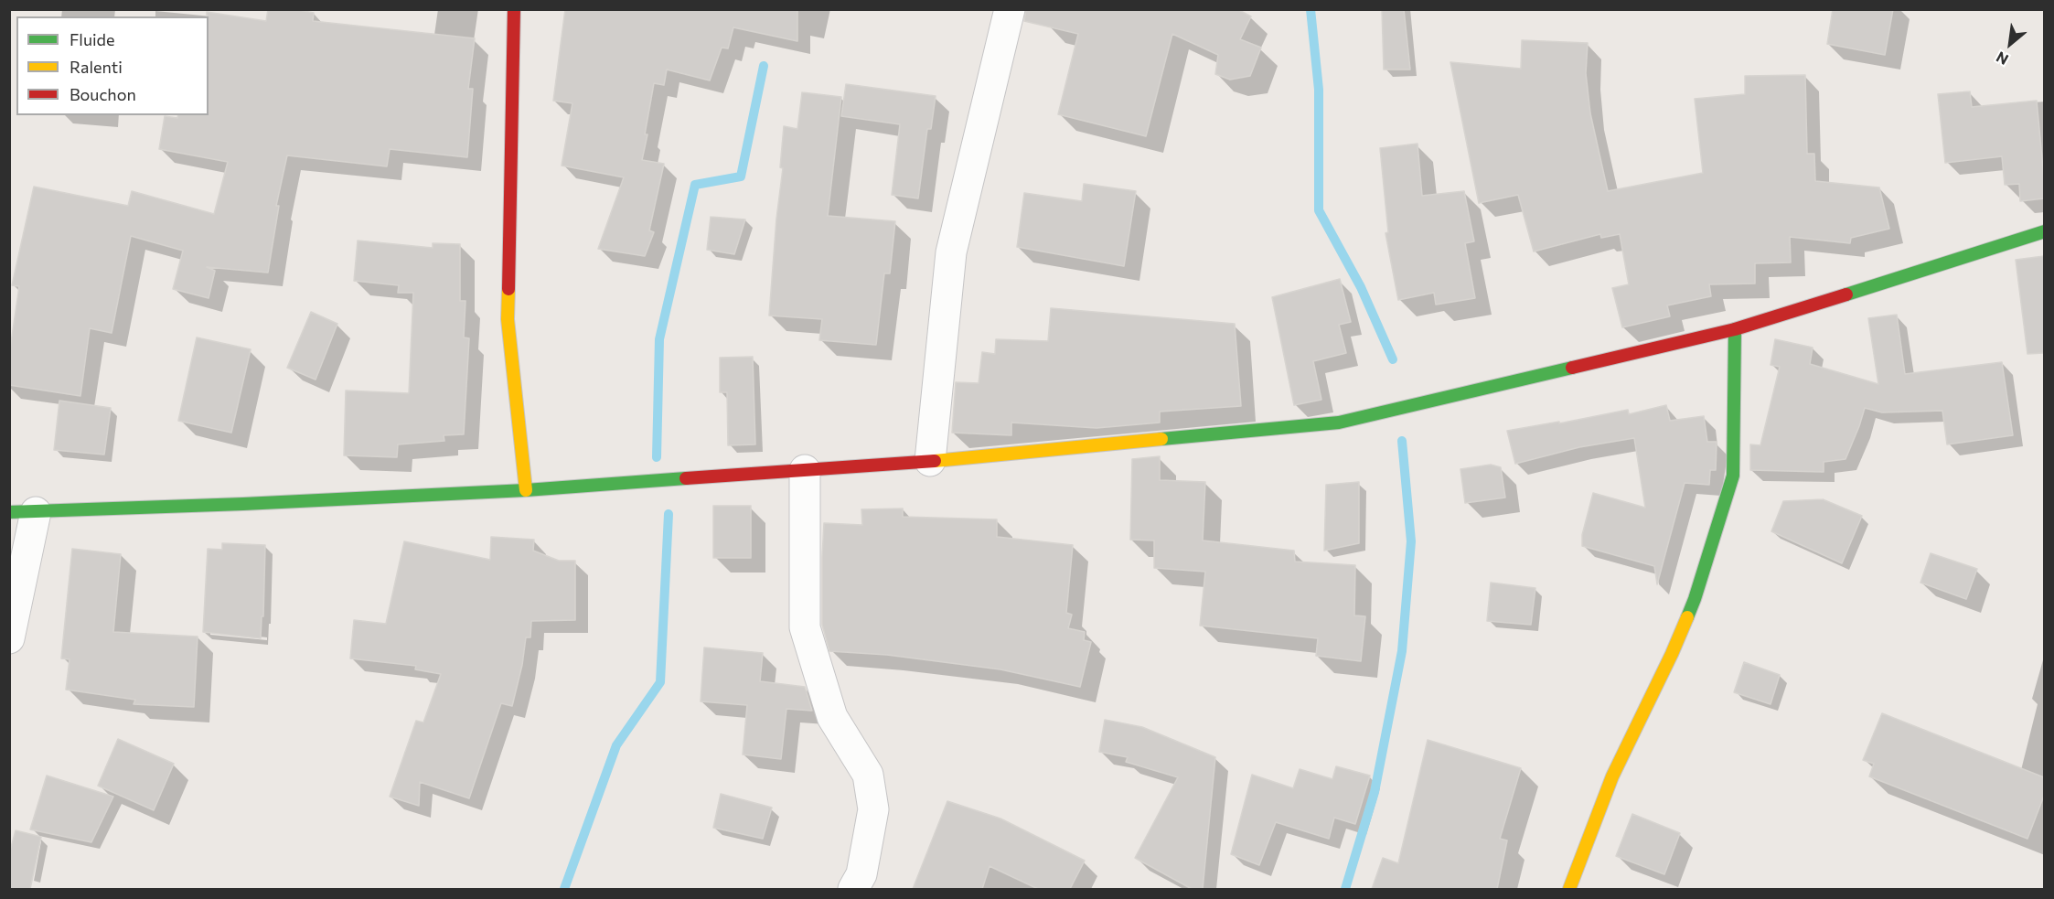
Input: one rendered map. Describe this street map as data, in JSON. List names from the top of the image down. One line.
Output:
{"legend":["Fluide","Ralenti","Bouchon"],"north":"bottom left"}
